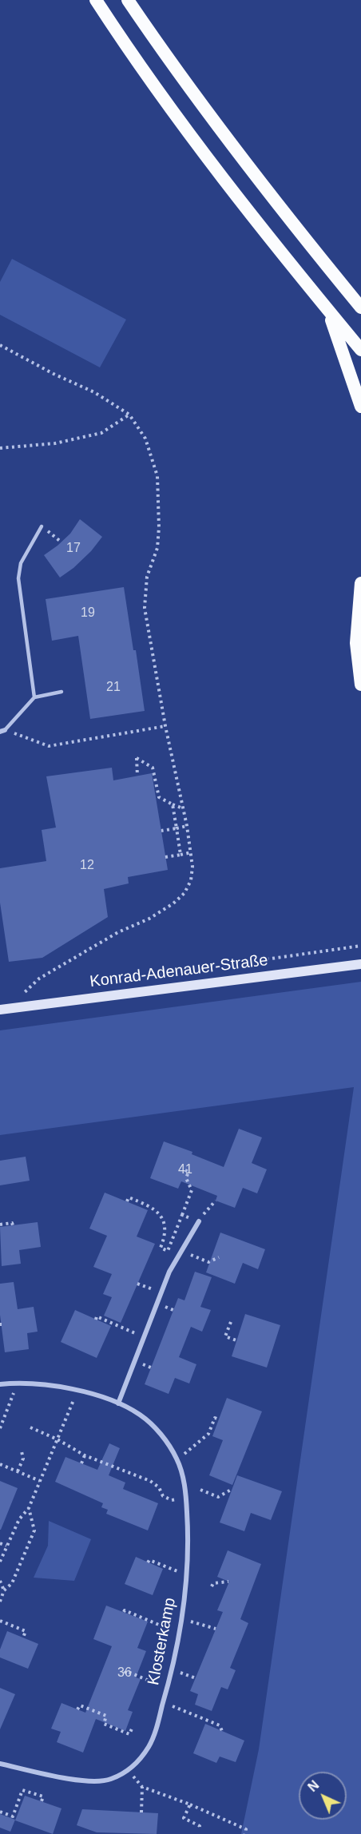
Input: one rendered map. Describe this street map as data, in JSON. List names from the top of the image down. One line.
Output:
{"streets":{"main road":["Konrad-Adenauer-Straße"],"street":["Klosterkamp"]},"house_numbers":["17","19","21","12","41","36"],"north":"top left"}
